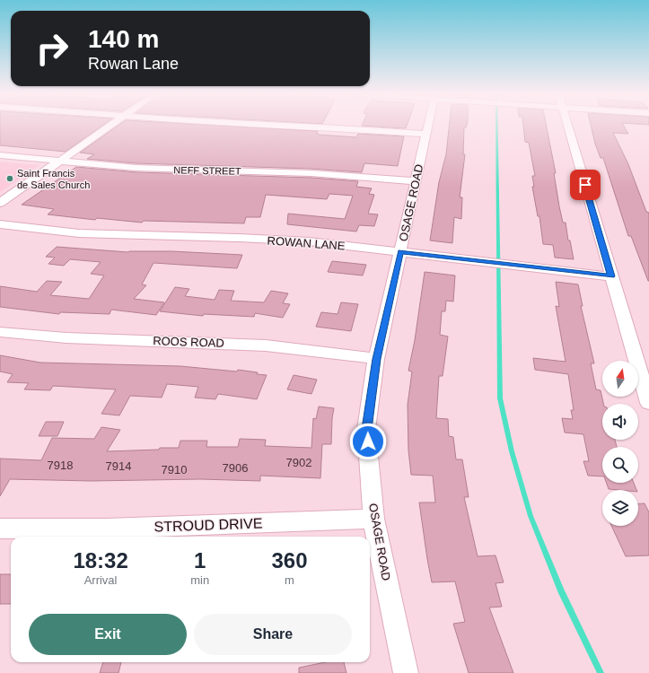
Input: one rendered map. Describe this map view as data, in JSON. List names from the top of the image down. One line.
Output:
{"streets":{"street":["NEFF STREET","OSAGE ROAD","ROWAN LANE","ROOS ROAD","STROUD DRIVE"]},"crossings":[["NEFF STREET","OSAGE ROAD"],["OSAGE ROAD","ROWAN LANE"],["OSAGE ROAD","ROOS ROAD"],["OSAGE ROAD","STROUD DRIVE"]],"places":["Saint Francis de Sales Church"],"house_numbers":["7902","7918","7914","7906","7910"],"north":"top","page":{"turn":["140 m","Rowan Lane"],"eta":["18:32","Arrival","1","min","360","m"],"buttons":["Exit","Share"]}}
